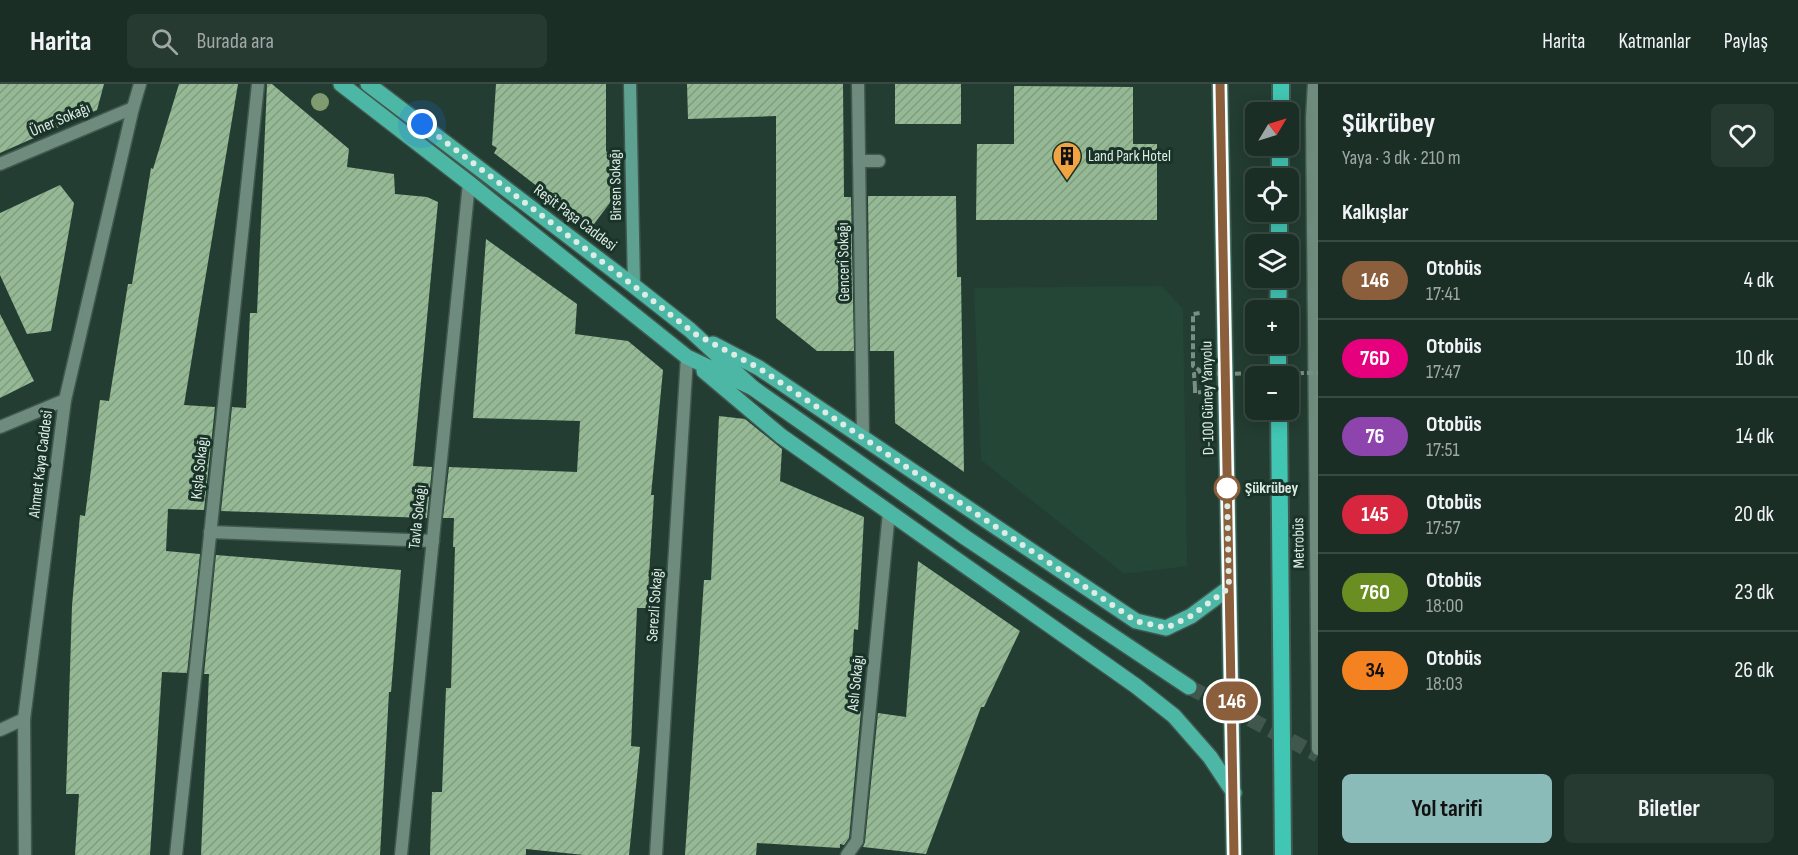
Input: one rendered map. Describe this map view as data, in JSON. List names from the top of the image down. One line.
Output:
{"streets":{"main road":["Birsen Sokağı","Reşit Paşa Caddesi","D-100 Güney Yanyolu"],"street":["Üner Sokağı","Genceri Sokağı","Ahmet Kaya Caddesi","Kışla Sokağı","Tavla Sokağı","Metrobüs","Serezli Sokağı","Aslı Sokağı"]},"crossings":[["Üner Sokağı","Ahmet Kaya Caddesi"],["Birsen Sokağı","Reşit Paşa Caddesi"],["Reşit Paşa Caddesi","Tavla Sokağı"],["Reşit Paşa Caddesi","Serezli Sokağı"]],"places":{"building":["Land Park Hotel"],"other":["Şükrübey"]},"lines":["bus line 146"],"north":"top right","page":{"header":"Harita","search":"Burada ara","nav":["Harita","Katmanlar","Paylaş"],"on_map":"146","heading":[["Şükrübey","Yaya · 3 dk · 210 m"],"Kalkışlar"],"map_buttons":["+","−"],"list":[{"mark":"146","name":"Otobüs","note":"17:41","value":"4 dk"},{"mark":"76D","name":"Otobüs","note":"17:47","value":"10 dk"},{"mark":"76","name":"Otobüs","note":"17:51","value":"14 dk"},{"mark":"145","name":"Otobüs","note":"17:57","value":"20 dk"},{"mark":"76O","name":"Otobüs","note":"18:00","value":"23 dk"},{"mark":"34","name":"Otobüs","note":"18:03","value":"26 dk"}],"buttons":["Yol tarifi","Biletler"]}}
